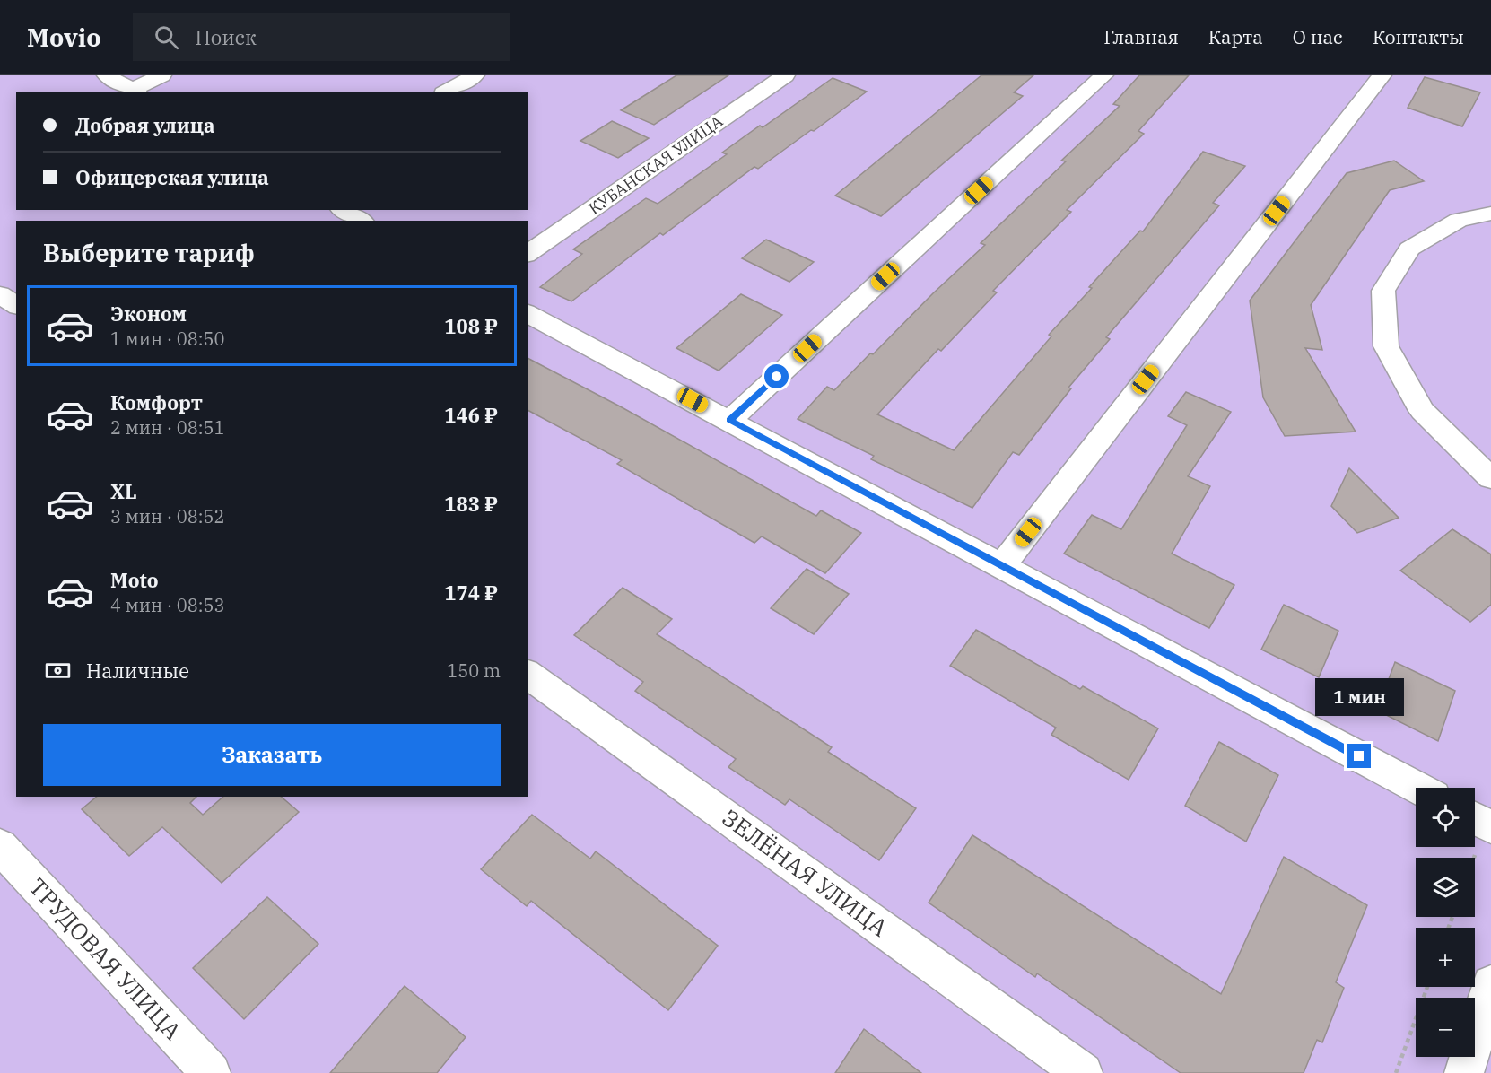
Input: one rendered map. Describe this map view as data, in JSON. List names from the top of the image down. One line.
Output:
{"streets":{"street":["КУБАНСКАЯ УЛИЦА","ЗЕЛЁНАЯ УЛИЦА","ТРУДОВАЯ УЛИЦА"]},"page":{"header":"Movio","search":"Поиск","nav":["Главная","Карта","О нас","Контакты"],"banner":["Добрая улица","Офицерская улица"],"heading":"Выберите тариф","list":[{"name":"Эконом","note":"1 мин · 08:50","value":"108 ₽"},{"name":"Комфорт","note":"2 мин · 08:51","value":"146 ₽"},{"name":"XL","note":"3 мин · 08:52","value":"183 ₽"},{"name":"Moto","note":"4 мин · 08:53","value":"174 ₽"}],"pay":["Наличные","150 m"],"bubble":"1 мин","buttons":"Заказать","map_buttons":["+","−"]}}
